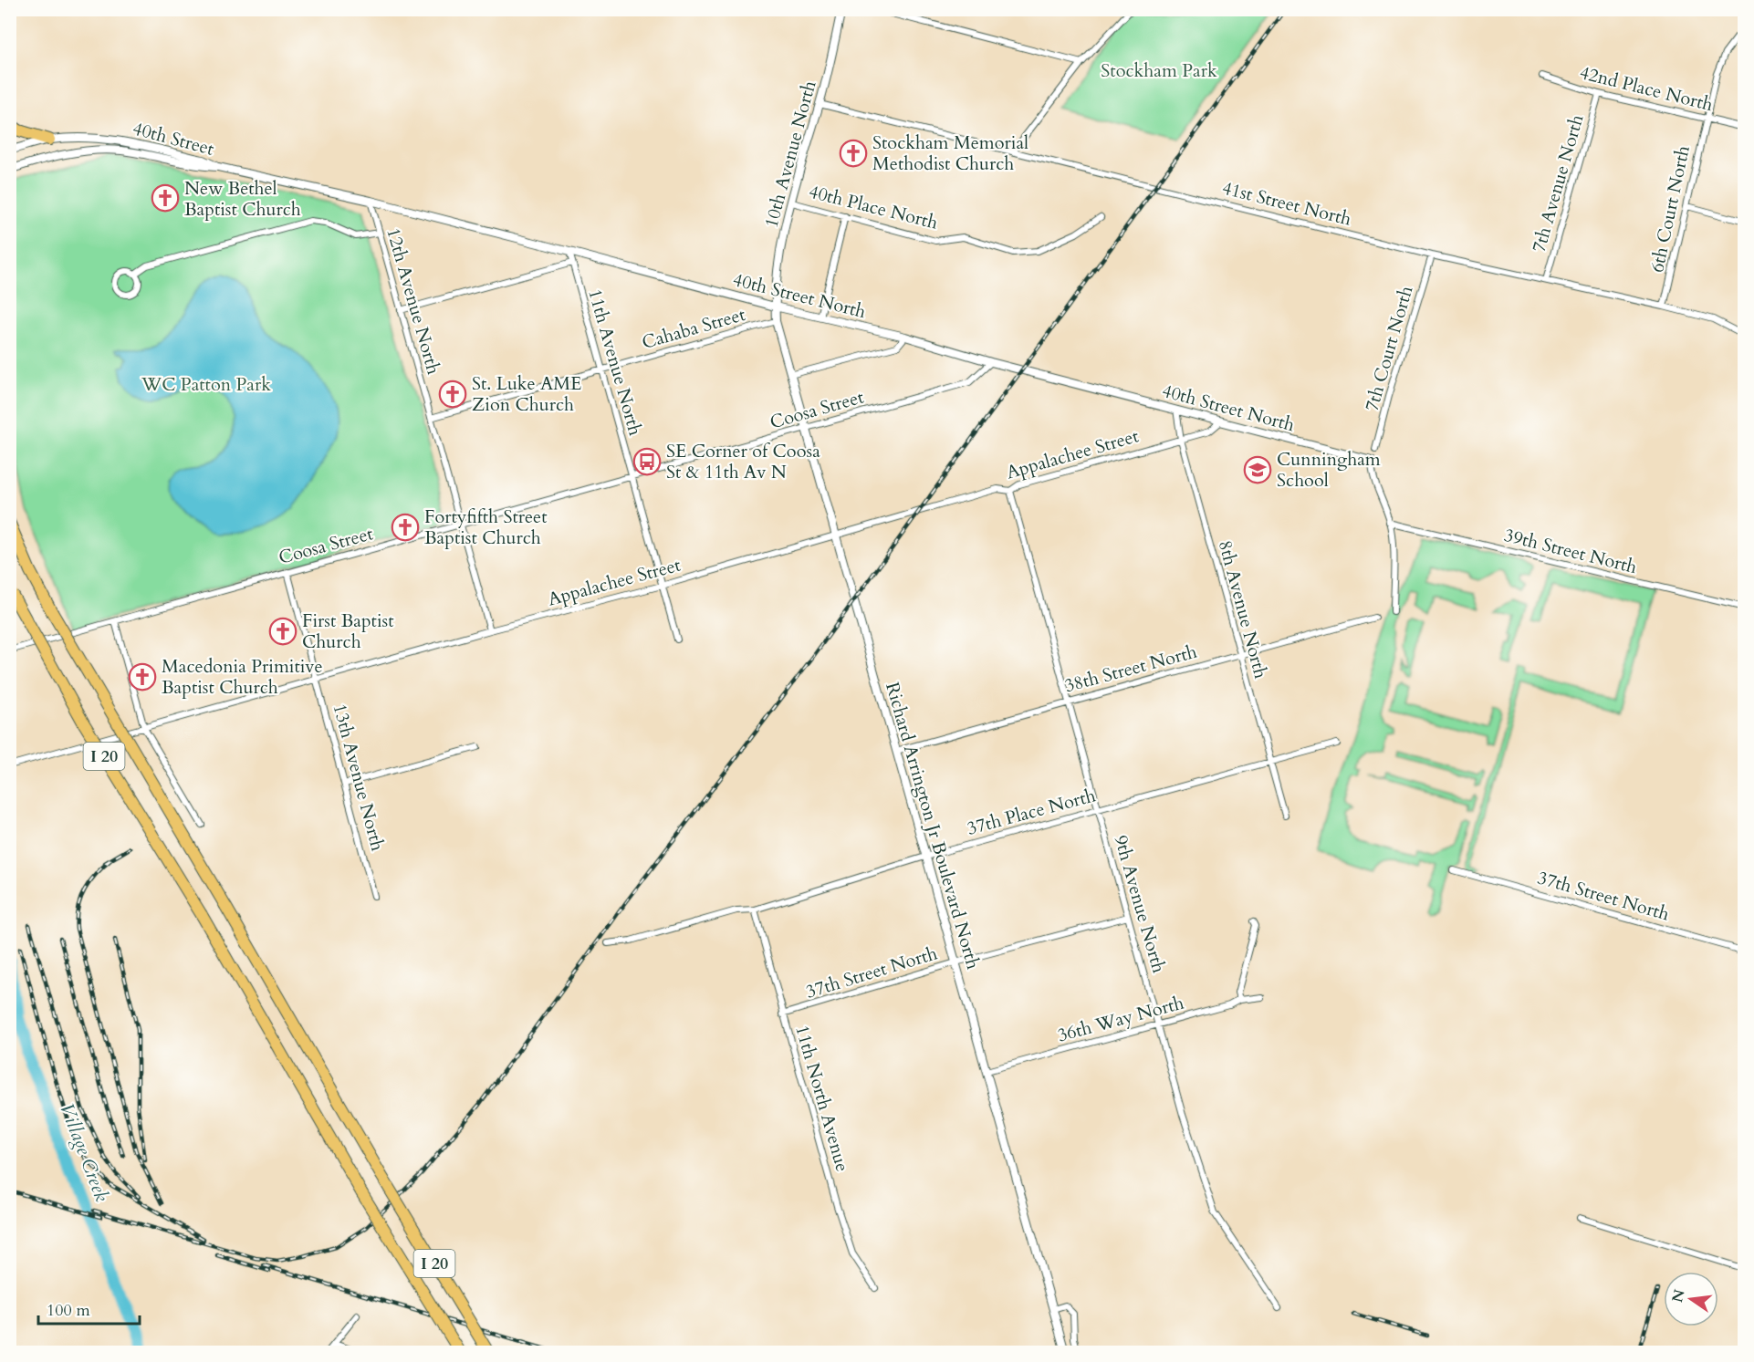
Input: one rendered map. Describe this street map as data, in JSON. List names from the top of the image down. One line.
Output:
{"streets":{"highway":["I 20"],"street":["42nd Place North","40th Street","10th Avenue North","7th Avenue North","41st Street North","40th Place North","6th Court North","40th Street North","12th Avenue North","Cahaba Street","7th Court North","11th Avenue North","Coosa Street","Appalachee Street","39th Street North","8th Avenue North","38th Street North","13th Avenue North","37th Place North","Richard Arrington Jr Boulevard North","37th Street North","9th Avenue North","36th Way North","11th North Avenue"]},"crossings":[["42nd Place North","7th Avenue North"],["42nd Place North","6th Court North"],["40th Street","40th Street North"],["10th Avenue North","41st Street North"],["10th Avenue North","40th Place North"],["10th Avenue North","40th Street North"],["10th Avenue North","Richard Arrington Jr Boulevard North"],["7th Avenue North","41st Street North"],["41st Street North","6th Court North"],["41st Street North","7th Court North"],["40th Street North","12th Avenue North"],["40th Street North","11th Avenue North"],["40th Street North","Coosa Street"],["40th Street North","Appalachee Street"],["40th Street North","8th Avenue North"],["40th Street North","Richard Arrington Jr Boulevard North"],["12th Avenue North","Cahaba Street"],["12th Avenue North","Coosa Street"],["12th Avenue North","Appalachee Street"],["Cahaba Street","11th Avenue North"],["Cahaba Street","Richard Arrington Jr Boulevard North"],["11th Avenue North","Coosa Street"],["11th Avenue North","Appalachee Street"],["Coosa Street","13th Avenue North"],["Coosa Street","Richard Arrington Jr Boulevard North"],["Appalachee Street","8th Avenue North"],["Appalachee Street","13th Avenue North"],["Appalachee Street","Richard Arrington Jr Boulevard North"],["Appalachee Street","9th Avenue North"],["8th Avenue North","38th Street North"],["8th Avenue North","37th Place North"],["38th Street North","Richard Arrington Jr Boulevard North"],["38th Street North","9th Avenue North"],["37th Place North","Richard Arrington Jr Boulevard North"],["37th Place North","9th Avenue North"],["37th Place North","11th North Avenue"],["Richard Arrington Jr Boulevard North","37th Street North"],["Richard Arrington Jr Boulevard North","36th Way North"],["37th Street North","9th Avenue North"],["37th Street North","11th North Avenue"],["9th Avenue North","36th Way North"]],"water":["Village Creek"],"parks":["Stockham Park","WC Patton Park"],"places":{"church":["Stockham Memorial Methodist Church","New Bethel Baptist Church","St. Luke AME Zion Church","Fortyfifth Street Baptist Church","First Baptist Church","Macedonia Primitive Baptist Church"],"bus stop":["SE Corner of Coosa St & 11th Av N"],"school or university":["Cunningham School"]},"scale_bar":"100 m","north":"left"}
